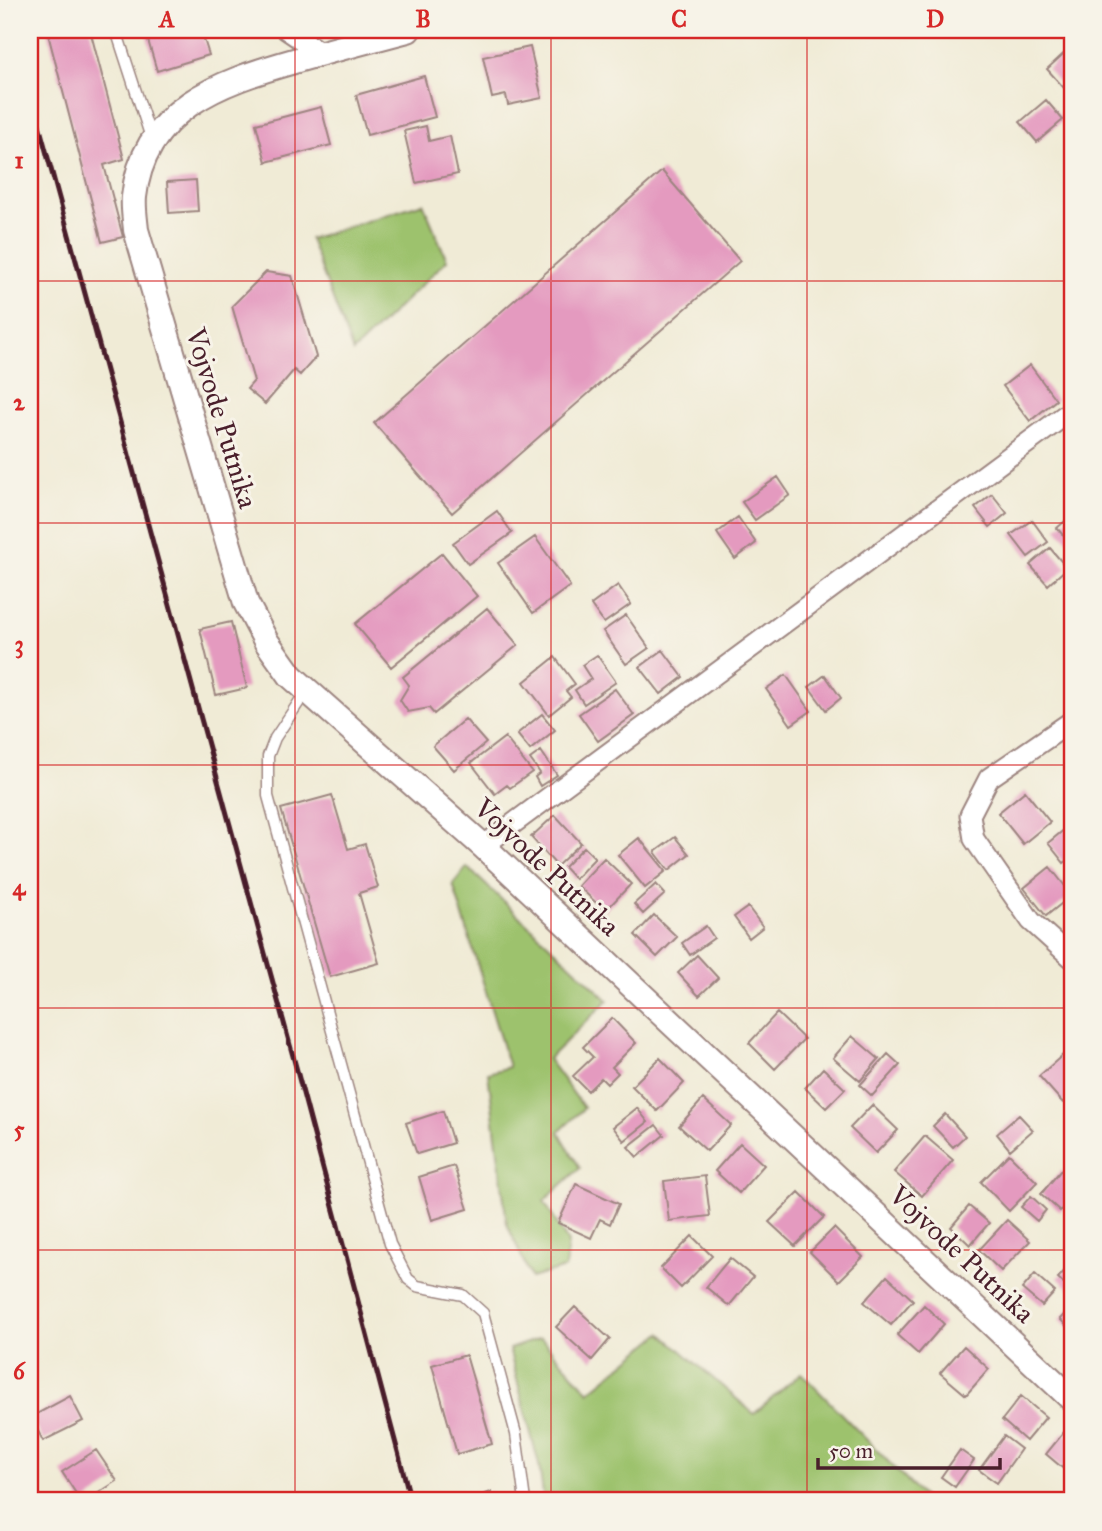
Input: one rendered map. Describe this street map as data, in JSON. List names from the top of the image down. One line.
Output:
{"streets":{"street":["Vojvode Putnika"]},"scale_bar":"50 m","grid":{"columns":["A","B","C","D"],"rows":["1","2","3","4","5","6"]}}
